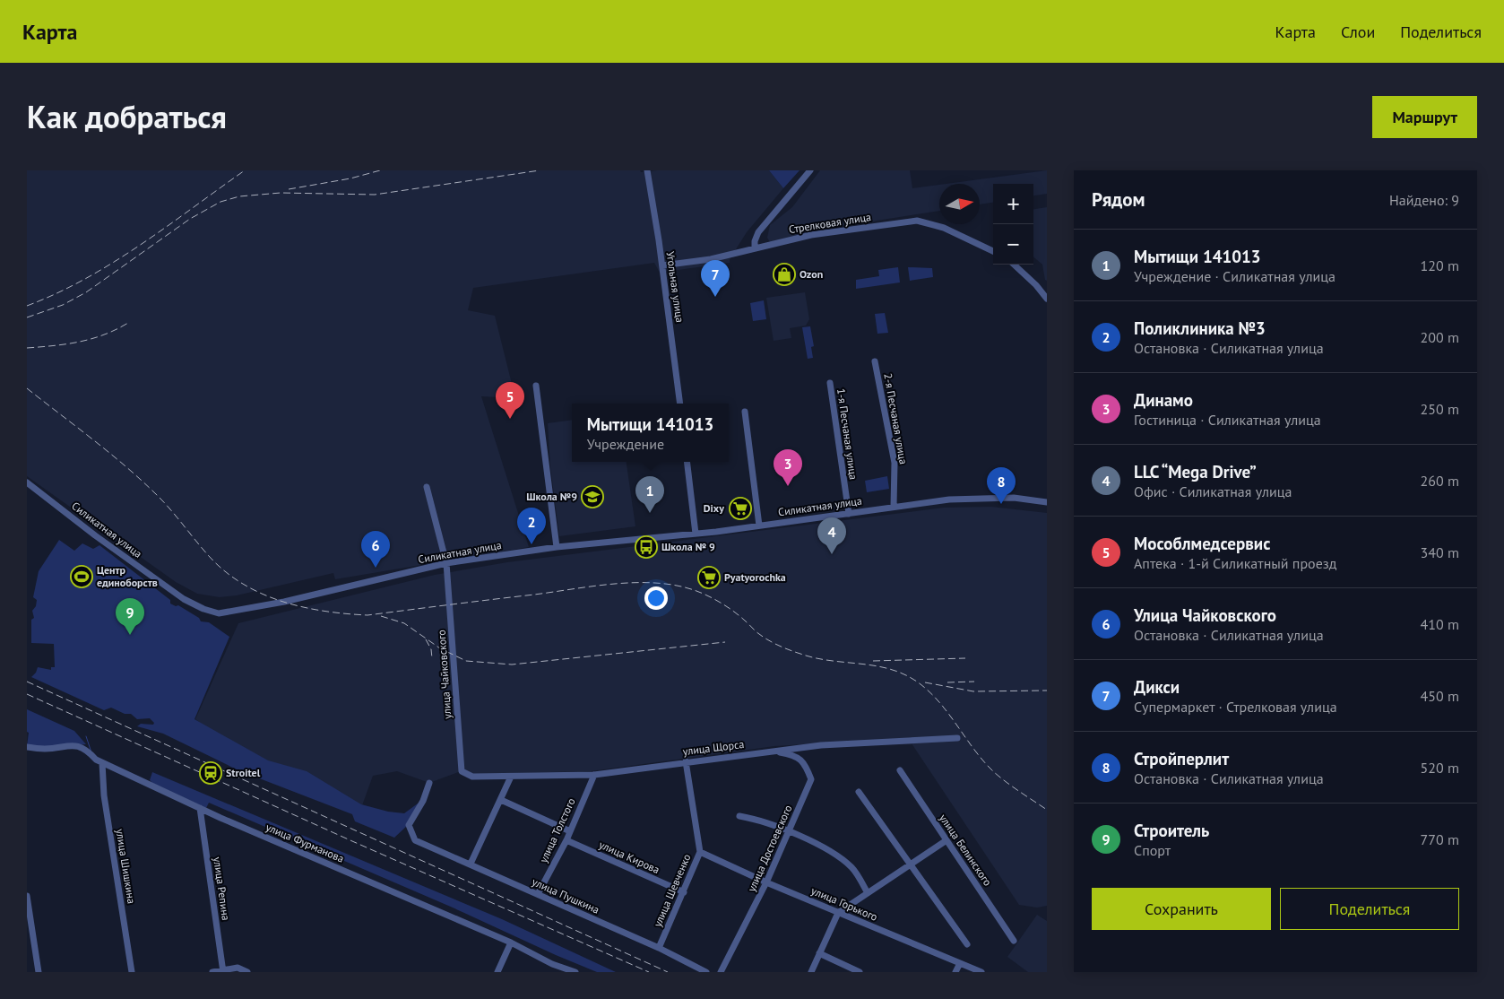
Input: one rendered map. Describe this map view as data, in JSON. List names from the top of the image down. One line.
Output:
{"streets":{"street":["Стрелковая улица","Угольная улица","2-я Песчаная улица","1-я Песчаная улица","Силикатная улица","улица Чайковского","улица Щорса","улица Толстого","улица Фурманова","улица Достоевского","улица Белинского","улица Кирова","улица Шишкина","улица Репина","улица Шевченко","улица Пушкина","улица Горького"]},"crossings":[["Стрелковая улица","Угольная улица"],["2-я Песчаная улица","Силикатная улица"],["1-я Песчаная улица","Силикатная улица"],["Силикатная улица","улица Чайковского"],["улица Чайковского","улица Щорса"],["улица Щорса","улица Толстого"],["улица Щорса","улица Достоевского"],["улица Щорса","улица Шевченко"],["улица Толстого","улица Кирова"],["улица Толстого","улица Пушкина"],["улица Фурманова","улица Шишкина"],["улица Фурманова","улица Репина"],["улица Достоевского","улица Горького"],["улица Кирова","улица Шевченко"],["улица Шевченко","улица Пушкина"],["улица Шевченко","улица Горького"]],"places":{"shop":["Ozon"],"school or university":["Школа №9"],"supermarket":["Dixy","Pyatyorochka"],"bus stop":["Школа № 9"],"sports":["Центр единоборств"],"station":["Stroitel"]},"north":"right","page":{"header":"Карта","nav":["Карта","Слои","Поделиться"],"title":"Как добраться","buttons":["Маршрут",["Сохранить","Поделиться"]],"heading":["Рядом","Найдено: 9"],"map_buttons":["+","−"],"list":[{"mark":"1","name":"Мытищи 141013","note":"Учреждение · Силикатная улица","value":"120 m"},{"mark":"2","name":"Поликлиника №3","note":"Остановка · Силикатная улица","value":"200 m"},{"mark":"3","name":"Динамо","note":"Гостиница · Силикатная улица","value":"250 m"},{"mark":"4","name":"LLC “Mega Drive”","note":"Офис · Силикатная улица","value":"260 m"},{"mark":"5","name":"Мособлмедсервис","note":"Аптека · 1-й Силикатный проезд","value":"340 m"},{"mark":"6","name":"Улица Чайковского","note":"Остановка · Силикатная улица","value":"410 m"},{"mark":"7","name":"Дикси","note":"Супермаркет · Стрелковая улица","value":"450 m"},{"mark":"8","name":"Стройперлит","note":"Остановка · Силикатная улица","value":"520 m"},{"mark":"9","name":"Строитель","note":"Спорт","value":"770 m"}],"pins":["7","5","3","8","1","2","4","6","9"],"popup":["Мытищи 141013","Учреждение"]}}
